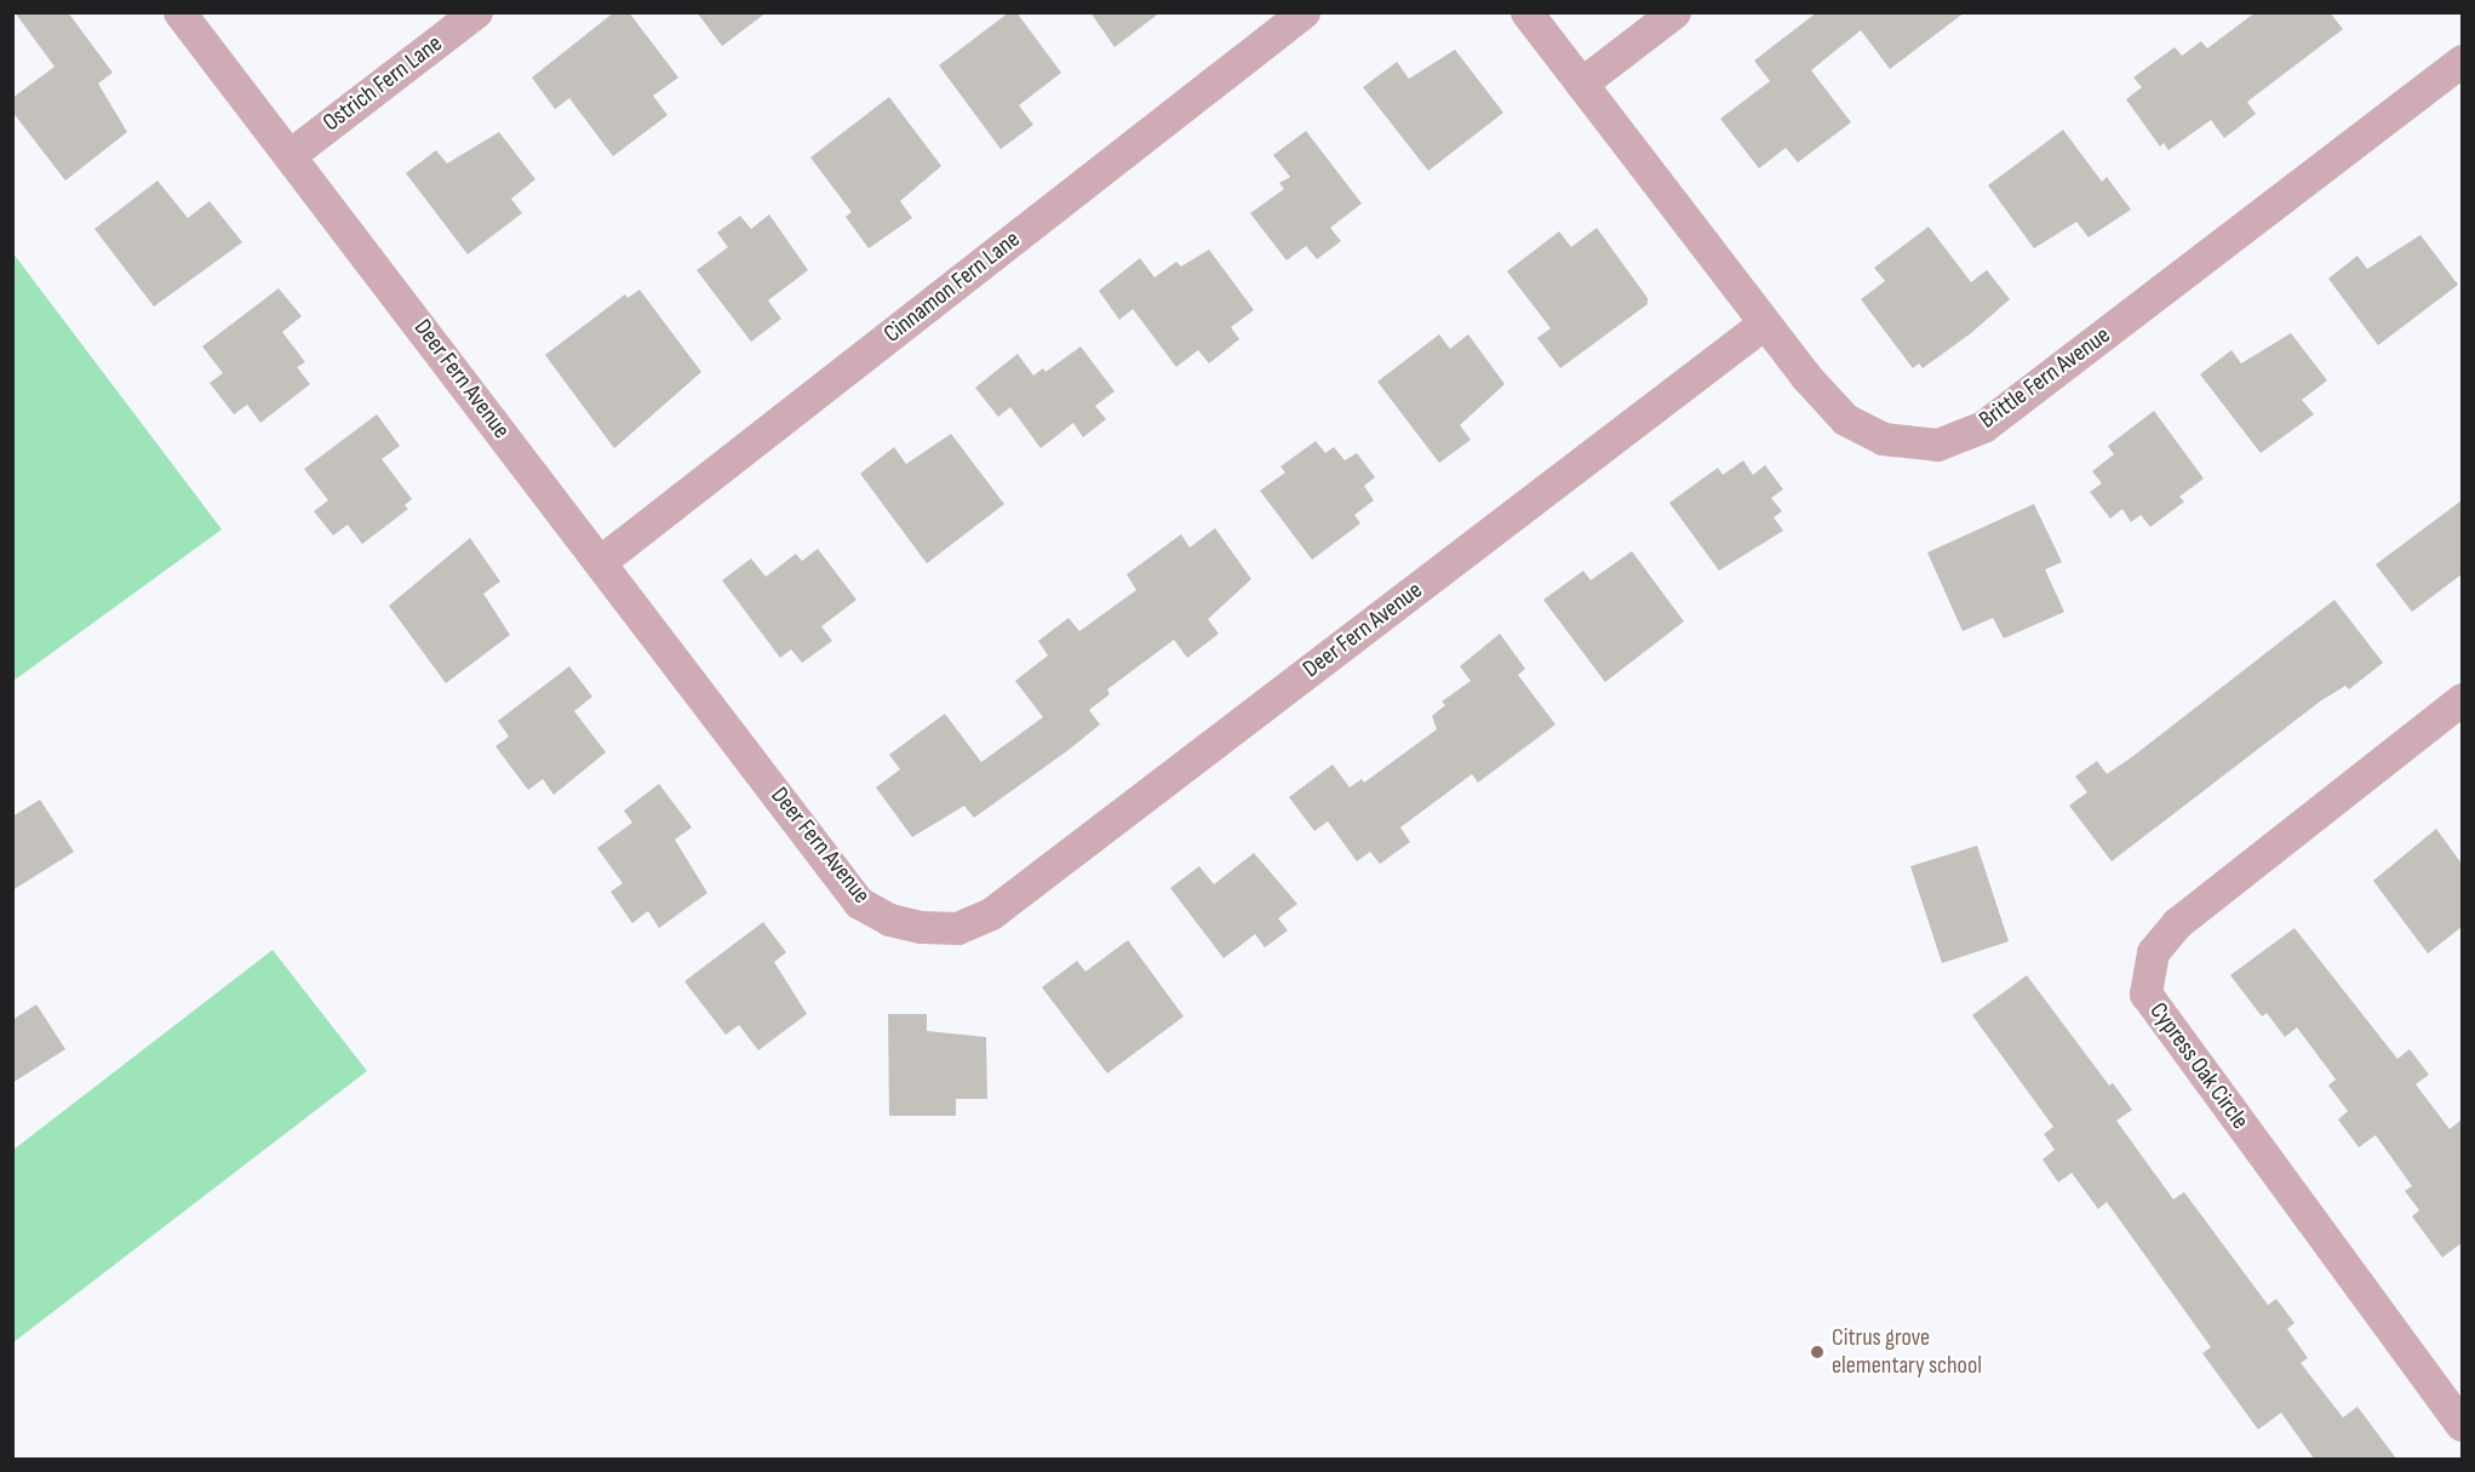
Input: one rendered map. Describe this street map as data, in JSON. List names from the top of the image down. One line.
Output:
{"streets":{"street":["Ostrich Fern Lane","Cinnamon Fern Lane","Brittle Fern Avenue","Deer Fern Avenue","Cypress Oak Circle"]},"crossings":[["Ostrich Fern Lane","Deer Fern Avenue"],["Cinnamon Fern Lane","Deer Fern Avenue"],["Brittle Fern Avenue","Deer Fern Avenue"]],"places":["Citrus grove elementary school"]}
